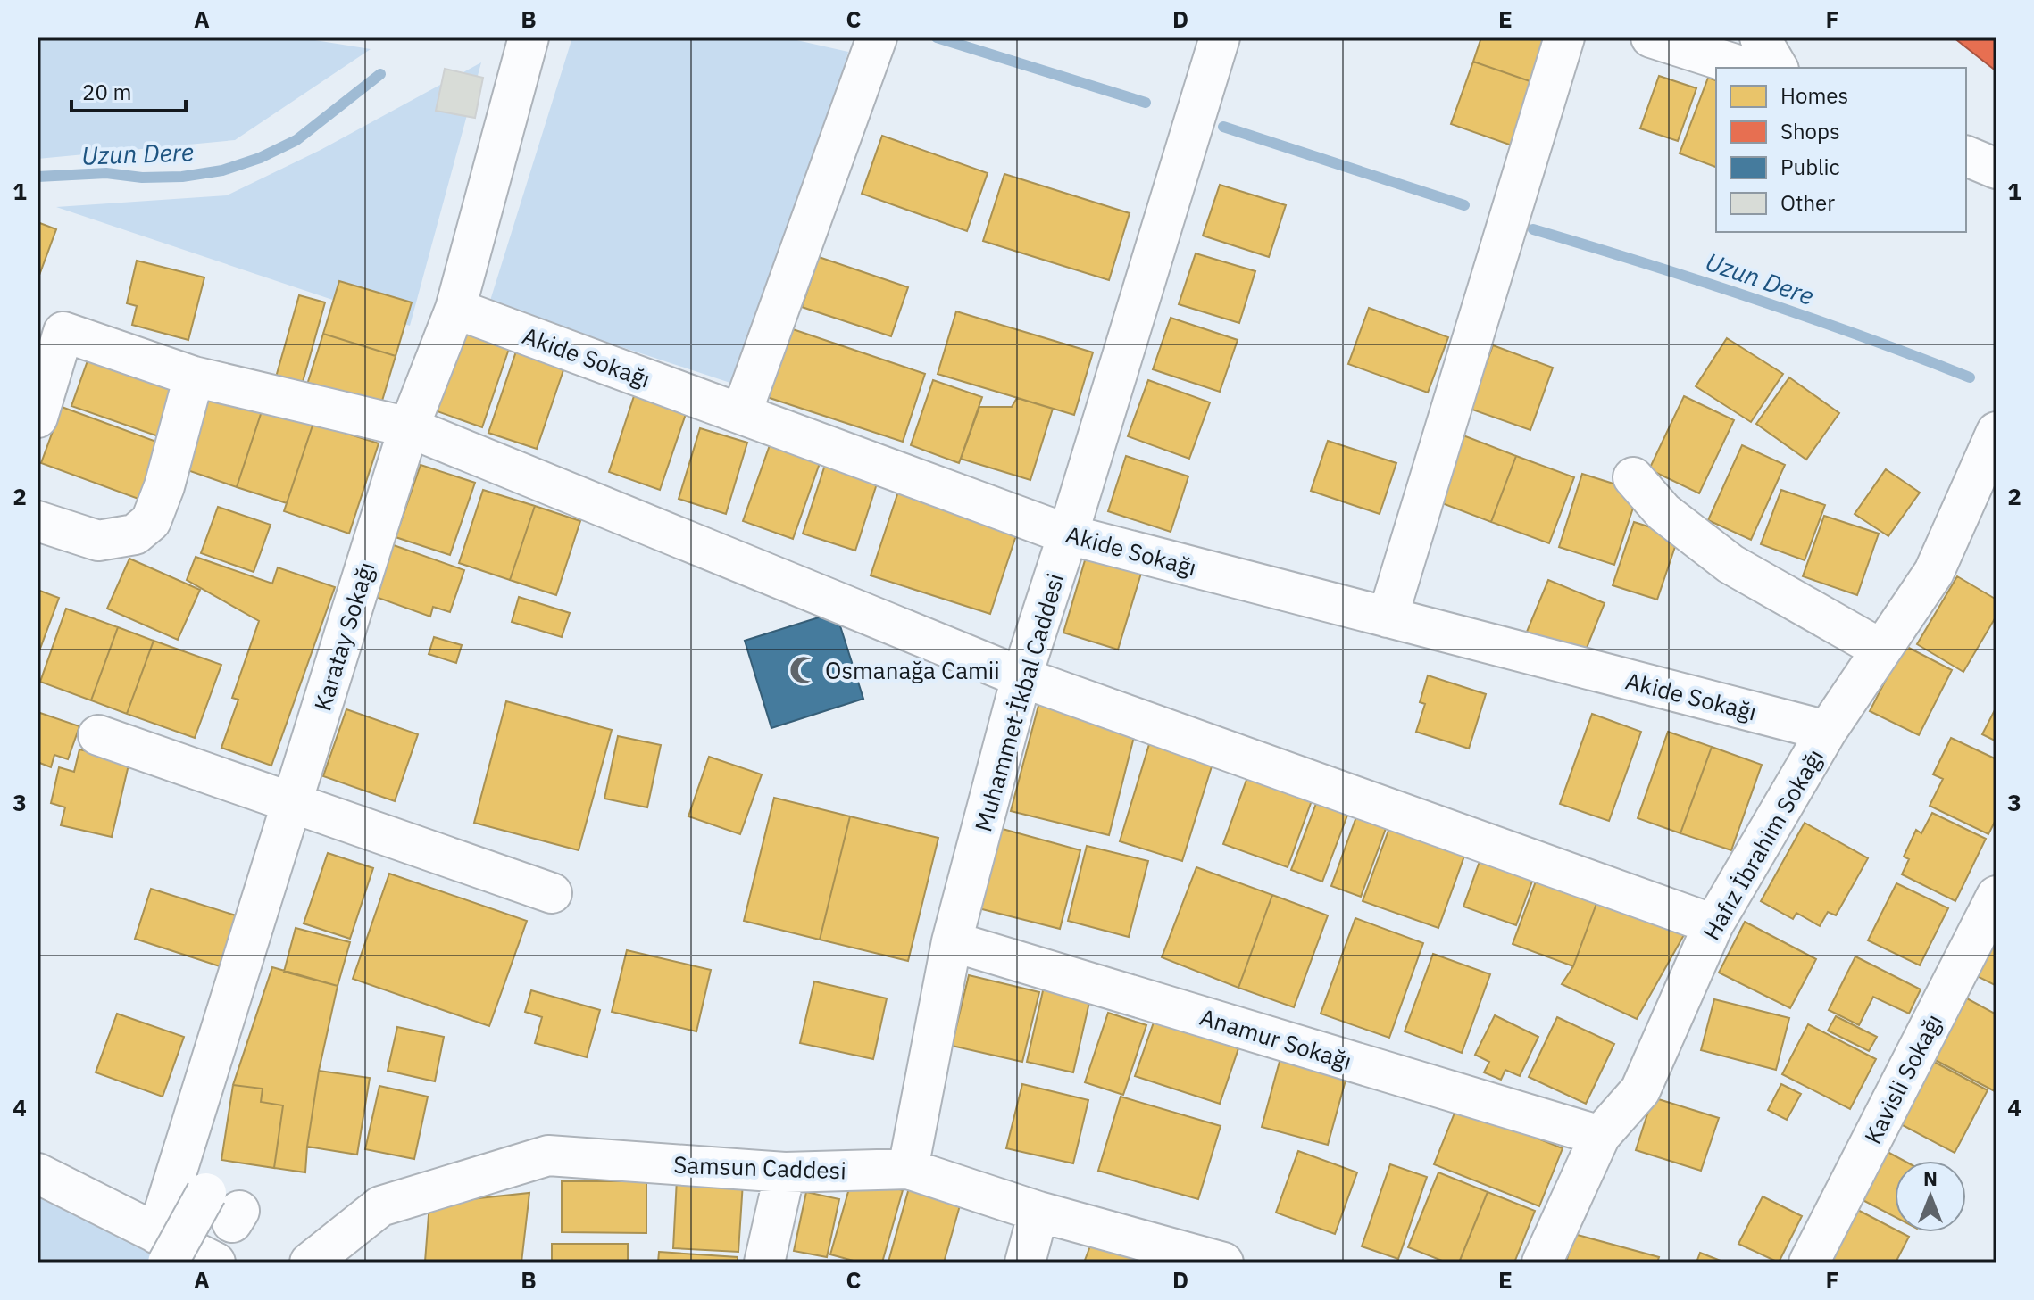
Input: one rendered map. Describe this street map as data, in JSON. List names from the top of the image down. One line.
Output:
{"streets":{"street":["Akide Sokağı","Karatay Sokağı","Muhammet İkbal Caddesi","Hafız İbrahim Sokağı","Anamur Sokağı","Kavisli Sokağı","Samsun Caddesi"]},"crossings":[["Akide Sokağı","Karatay Sokağı"],["Akide Sokağı","Muhammet İkbal Caddesi"],["Akide Sokağı","Hafız İbrahim Sokağı"],["Muhammet İkbal Caddesi","Anamur Sokağı"],["Muhammet İkbal Caddesi","Samsun Caddesi"],["Hafız İbrahim Sokağı","Anamur Sokağı"]],"water":["Uzun Dere"],"places":{"mosque":["Osmanağa Camii"]},"legend":["Homes","Shops","Public","Other"],"scale_bar":"20 m","north":"top","grid":{"columns":["A","B","C","D","E","F"],"rows":["1","2","3","4"]}}
